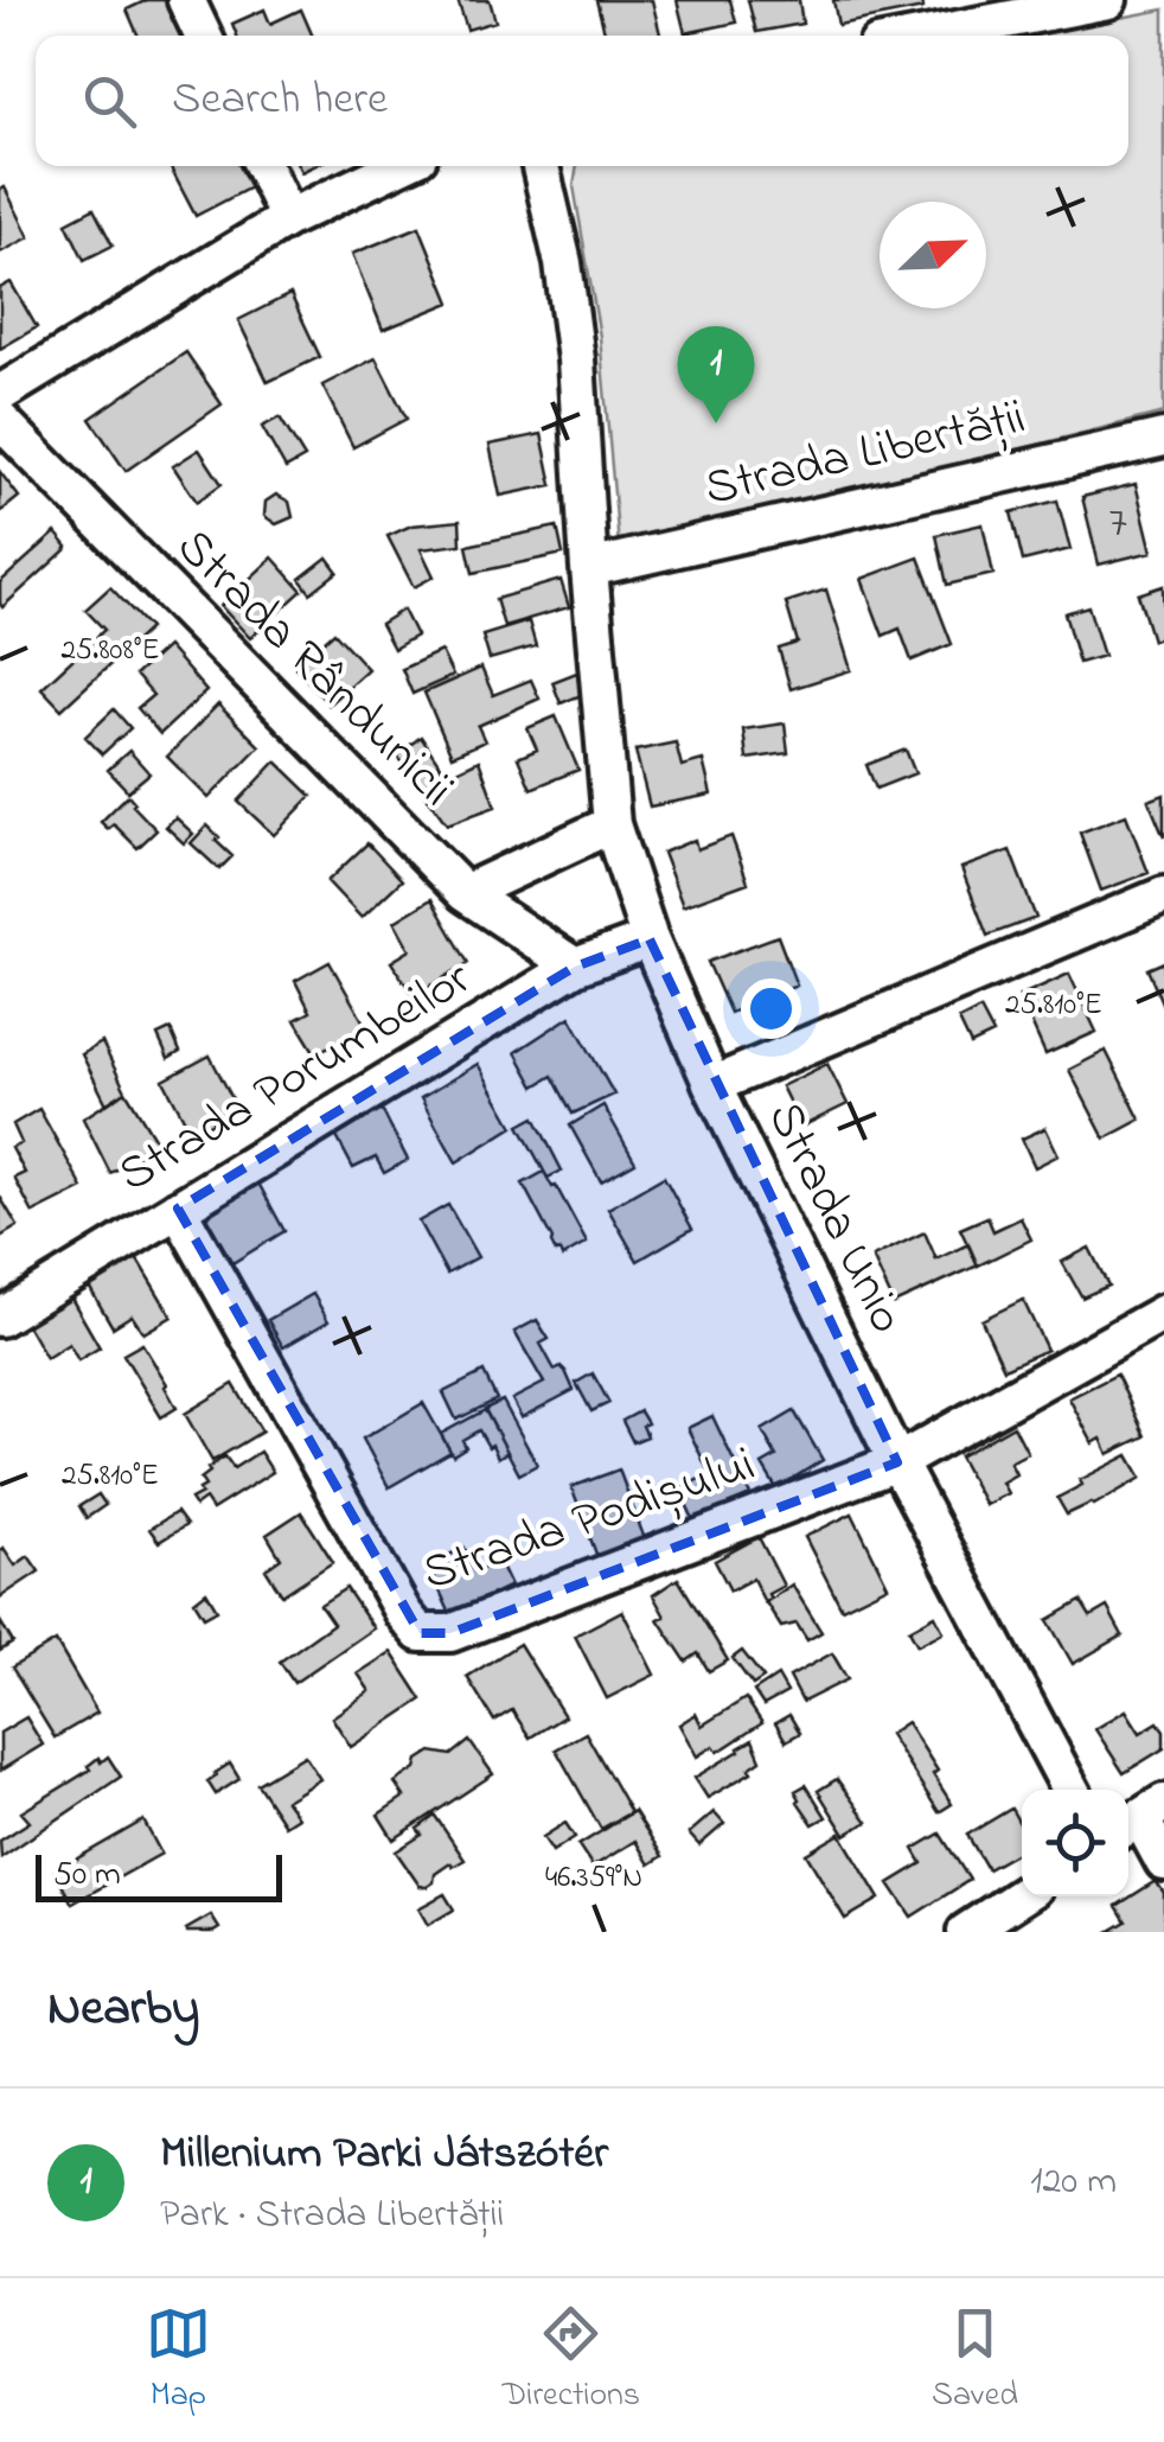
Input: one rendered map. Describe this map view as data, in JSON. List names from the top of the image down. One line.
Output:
{"streets":{"street":["Strada Libertății","Strada Rândunicii","Strada Porumbeilor","Strada Unio","Strada Podișului"]},"crossings":[["Strada Libertății","Strada Unio"],["Strada Rândunicii","Strada Porumbeilor"],["Strada Porumbeilor","Strada Unio"],["Strada Porumbeilor","Strada Podișului"],["Strada Unio","Strada Podișului"]],"house_numbers":["7"],"scale_bar":"50 m","north":"top right","page":{"search":"Search here","pins":"1","scale":"50 m","heading":"Nearby","list":[{"mark":"1","name":"Millenium Parki Játszótér","note":"Park · Strada Libertății","value":"120 m"}],"nav":["Map","Directions","Saved"]},"coordinates":["25.808°E","25.810°E","46.359°N"]}
